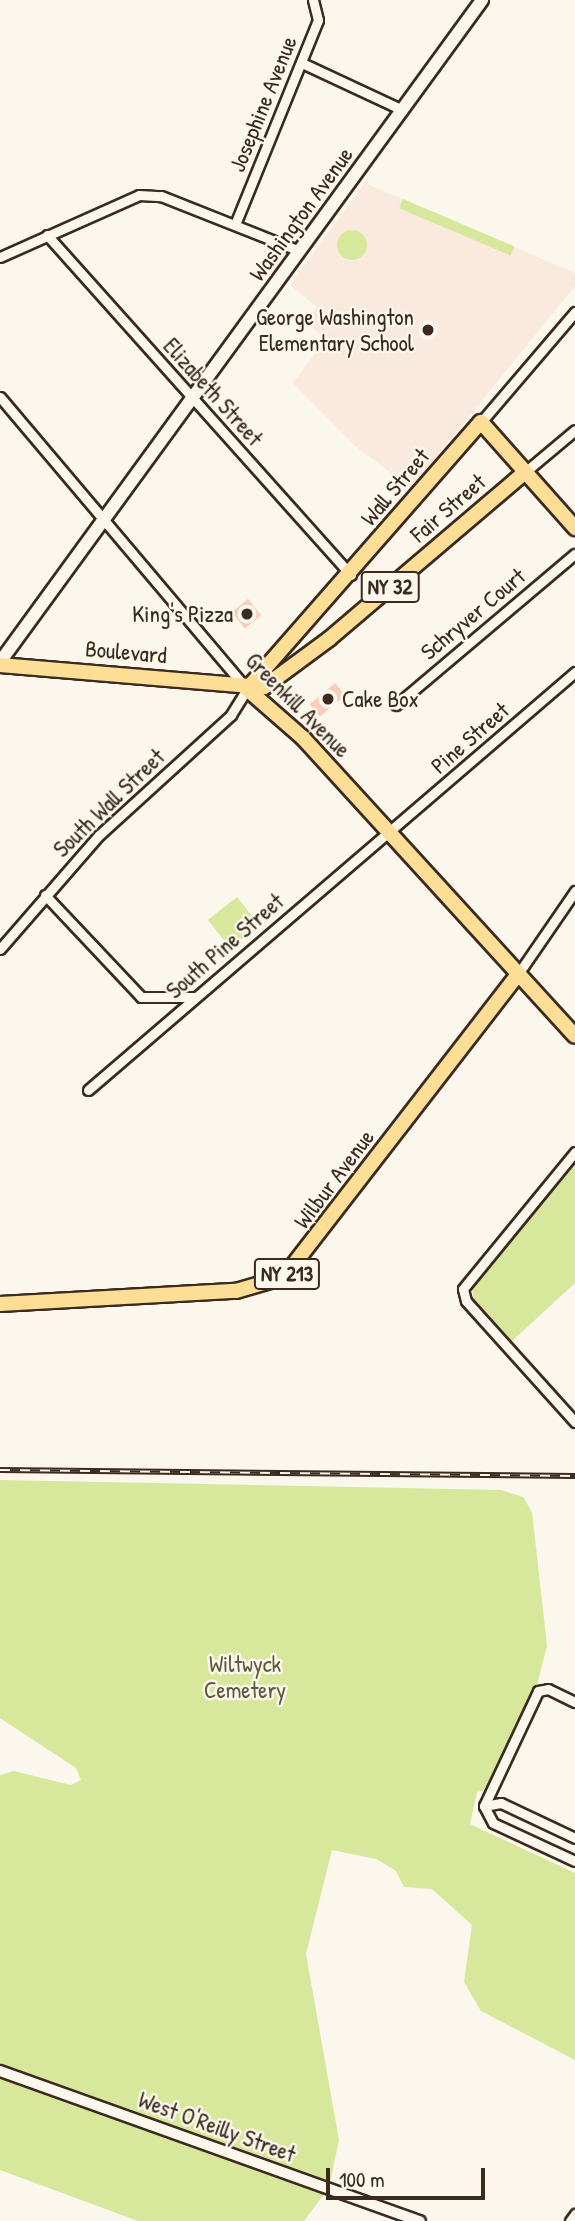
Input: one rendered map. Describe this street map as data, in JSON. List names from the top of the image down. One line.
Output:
{"streets":{"main road":["Washington Avenue","Wall Street","Fair Street","NY 32","Boulevard","Greenkill Avenue","Wilbur Avenue","NY 213"],"street":["Josephine Avenue","Elizabeth Street","Schryver Court","Pine Street","South Wall Street","South Pine Street","West O'Reilly Street"]},"crossings":[["Washington Avenue","Elizabeth Street"],["Washington Avenue","Boulevard"],["Washington Avenue","Greenkill Avenue"],["Elizabeth Street","Wall Street"],["Wall Street","Fair Street"],["Wall Street","Boulevard"],["Wall Street","Greenkill Avenue"],["Wall Street","South Wall Street"],["Fair Street","Boulevard"],["Fair Street","Greenkill Avenue"],["Fair Street","South Wall Street"],["Boulevard","Greenkill Avenue"],["Boulevard","South Wall Street"],["Greenkill Avenue","Pine Street"],["Greenkill Avenue","South Wall Street"],["Greenkill Avenue","South Pine Street"],["Greenkill Avenue","Wilbur Avenue"],["Pine Street","South Pine Street"]],"parks":["Wiltwyck Cemetery"],"places":["George Washington Elementary School","King's Pizza","Cake Box"],"scale_bar":"100 m"}
